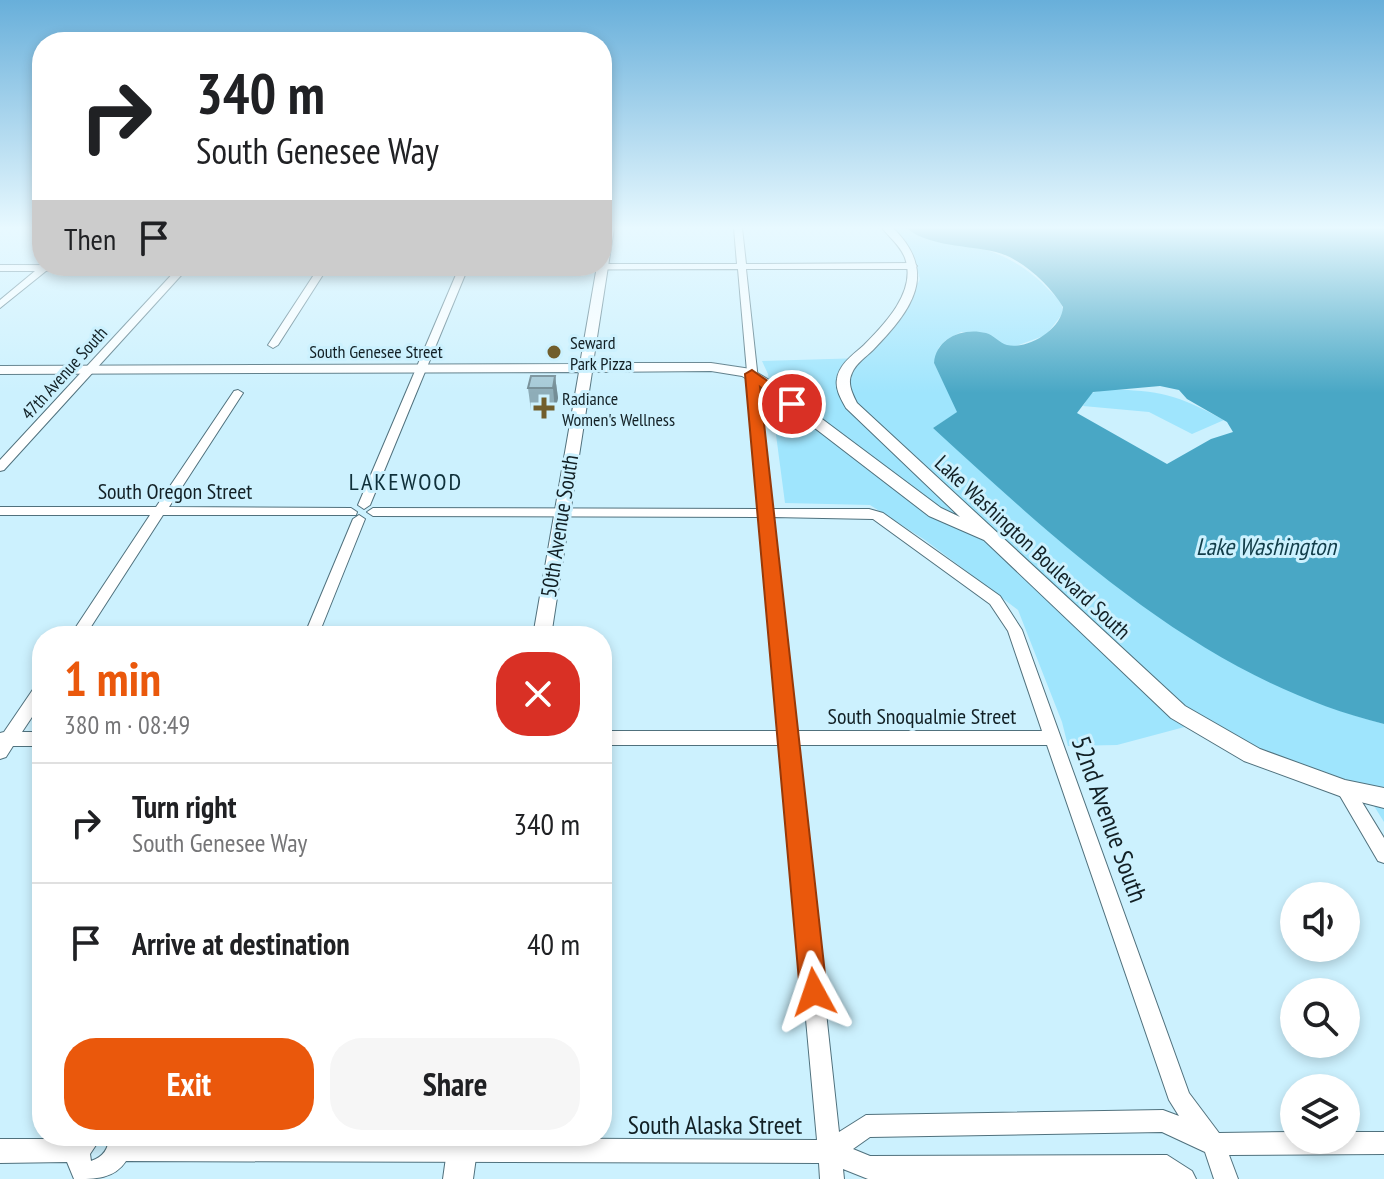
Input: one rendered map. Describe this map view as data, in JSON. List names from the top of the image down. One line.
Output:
{"streets":{"street":["South Genesee Street","47th Avenue South","South Oregon Street","50th Avenue South","Lake Washington Boulevard South","South Snoqualmie Street","52nd Avenue South","South Alaska Street"]},"crossings":[["South Genesee Street","47th Avenue South"],["South Genesee Street","50th Avenue South"],["South Oregon Street","50th Avenue South"],["South Oregon Street","52nd Avenue South"],["South Snoqualmie Street","52nd Avenue South"],["52nd Avenue South","South Alaska Street"]],"districts":["LAKEWOOD"],"water":["Lake Washington"],"places":{"other":["Seward Park Pizza"],"health":["Radiance Women's Wellness"]},"page":{"turn":["340 m","South Genesee Way"],"then":"Then","heading":["1 min","380 m · 08:49"],"list":[{"name":"Turn right","note":"South Genesee Way","value":"340 m"},{"name":"Arrive at destination","value":"40 m"}],"buttons":["Exit","Share"]}}
